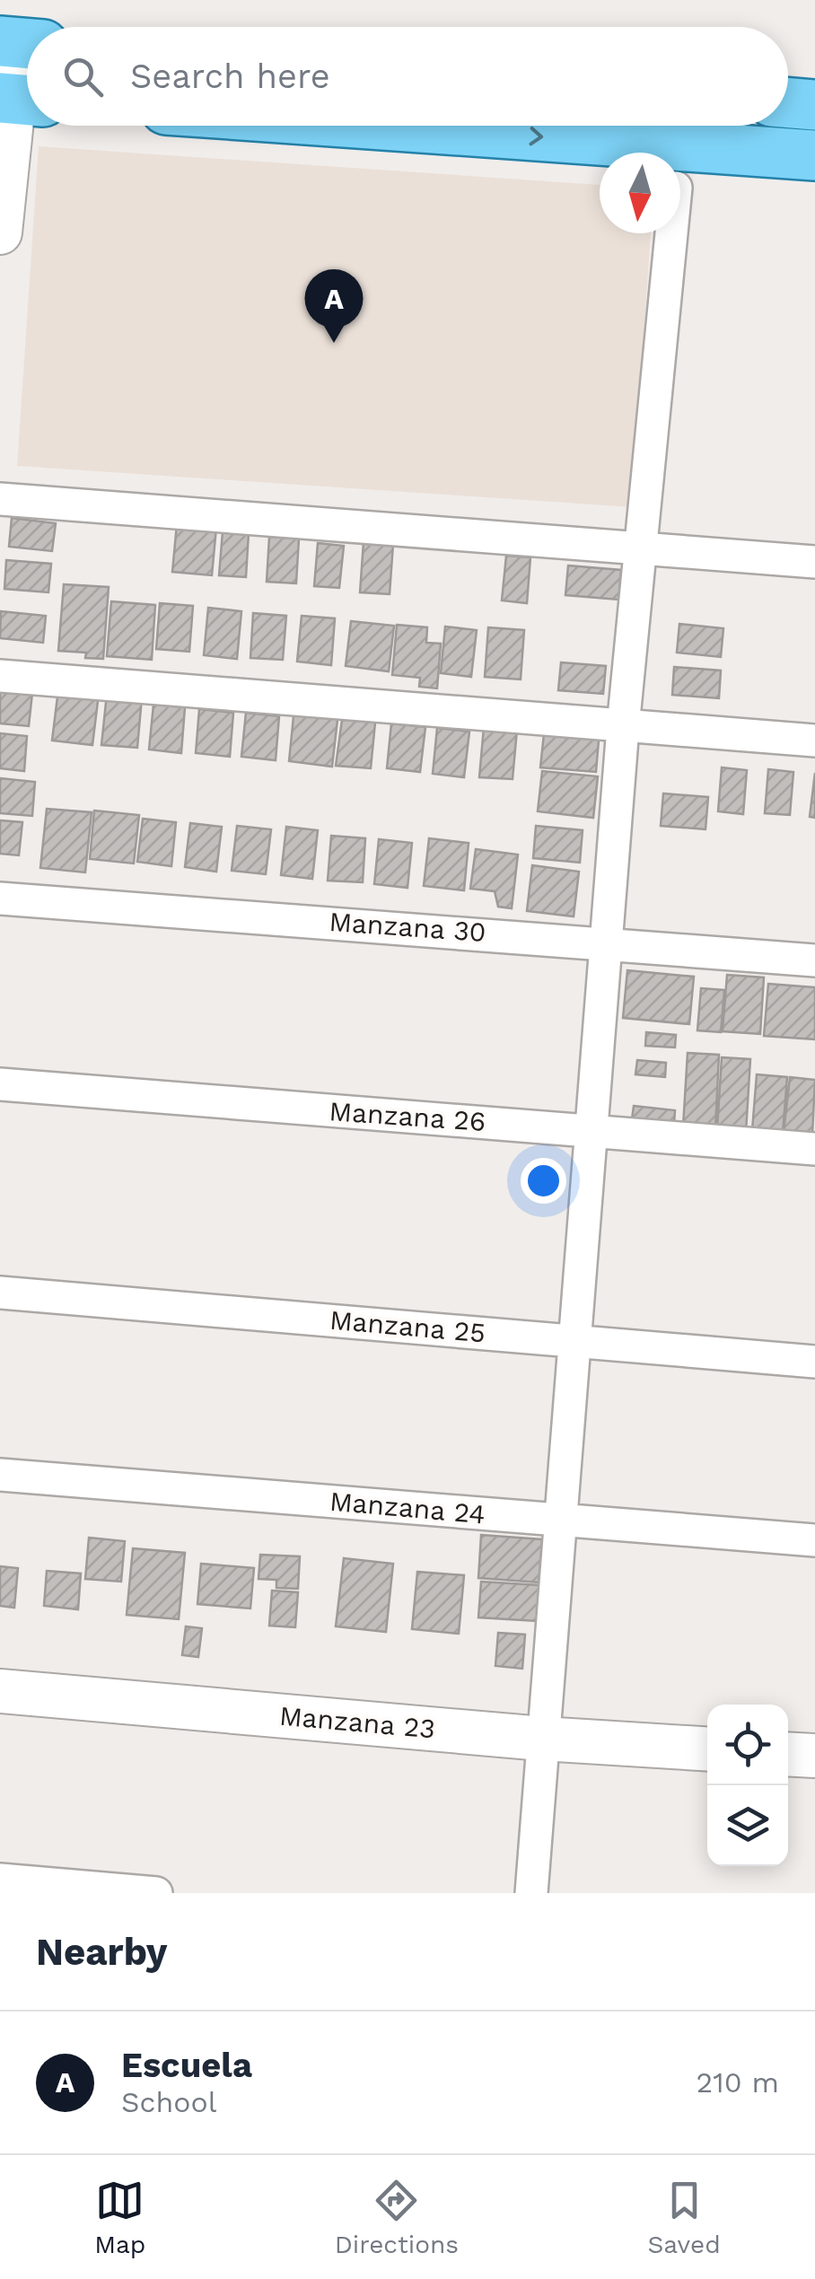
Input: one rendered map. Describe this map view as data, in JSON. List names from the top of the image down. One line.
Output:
{"streets":{"street":["Manzana 30","Manzana 26","Manzana 25","Manzana 24","Manzana 23"]},"north":"bottom","page":{"search":"Search here","pins":"A","heading":"Nearby","list":[{"mark":"A","name":"Escuela","note":"School","value":"210 m"}],"nav":["Map","Directions","Saved"]}}
